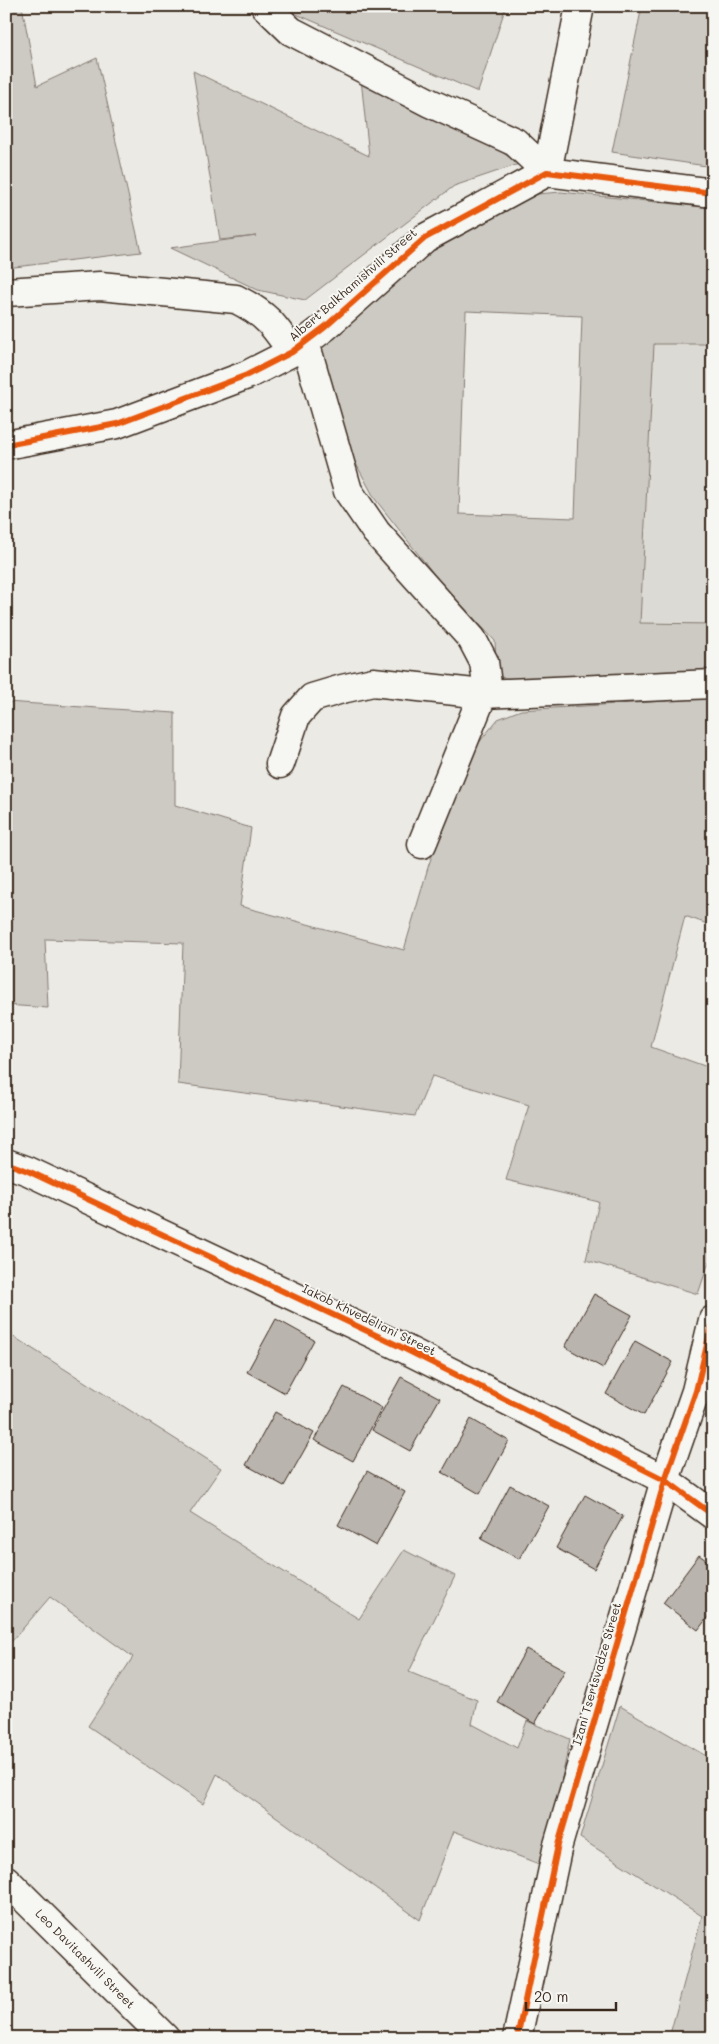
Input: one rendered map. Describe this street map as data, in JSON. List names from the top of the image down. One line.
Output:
{"streets":{"street":["Albert Balkhamishvili Street","Iakob Khvedeliani Street","Izani Tsertsvadze Street","Leo Davitashvili Street"]},"crossings":[["Iakob Khvedeliani Street","Izani Tsertsvadze Street"]],"scale_bar":"20 m"}
